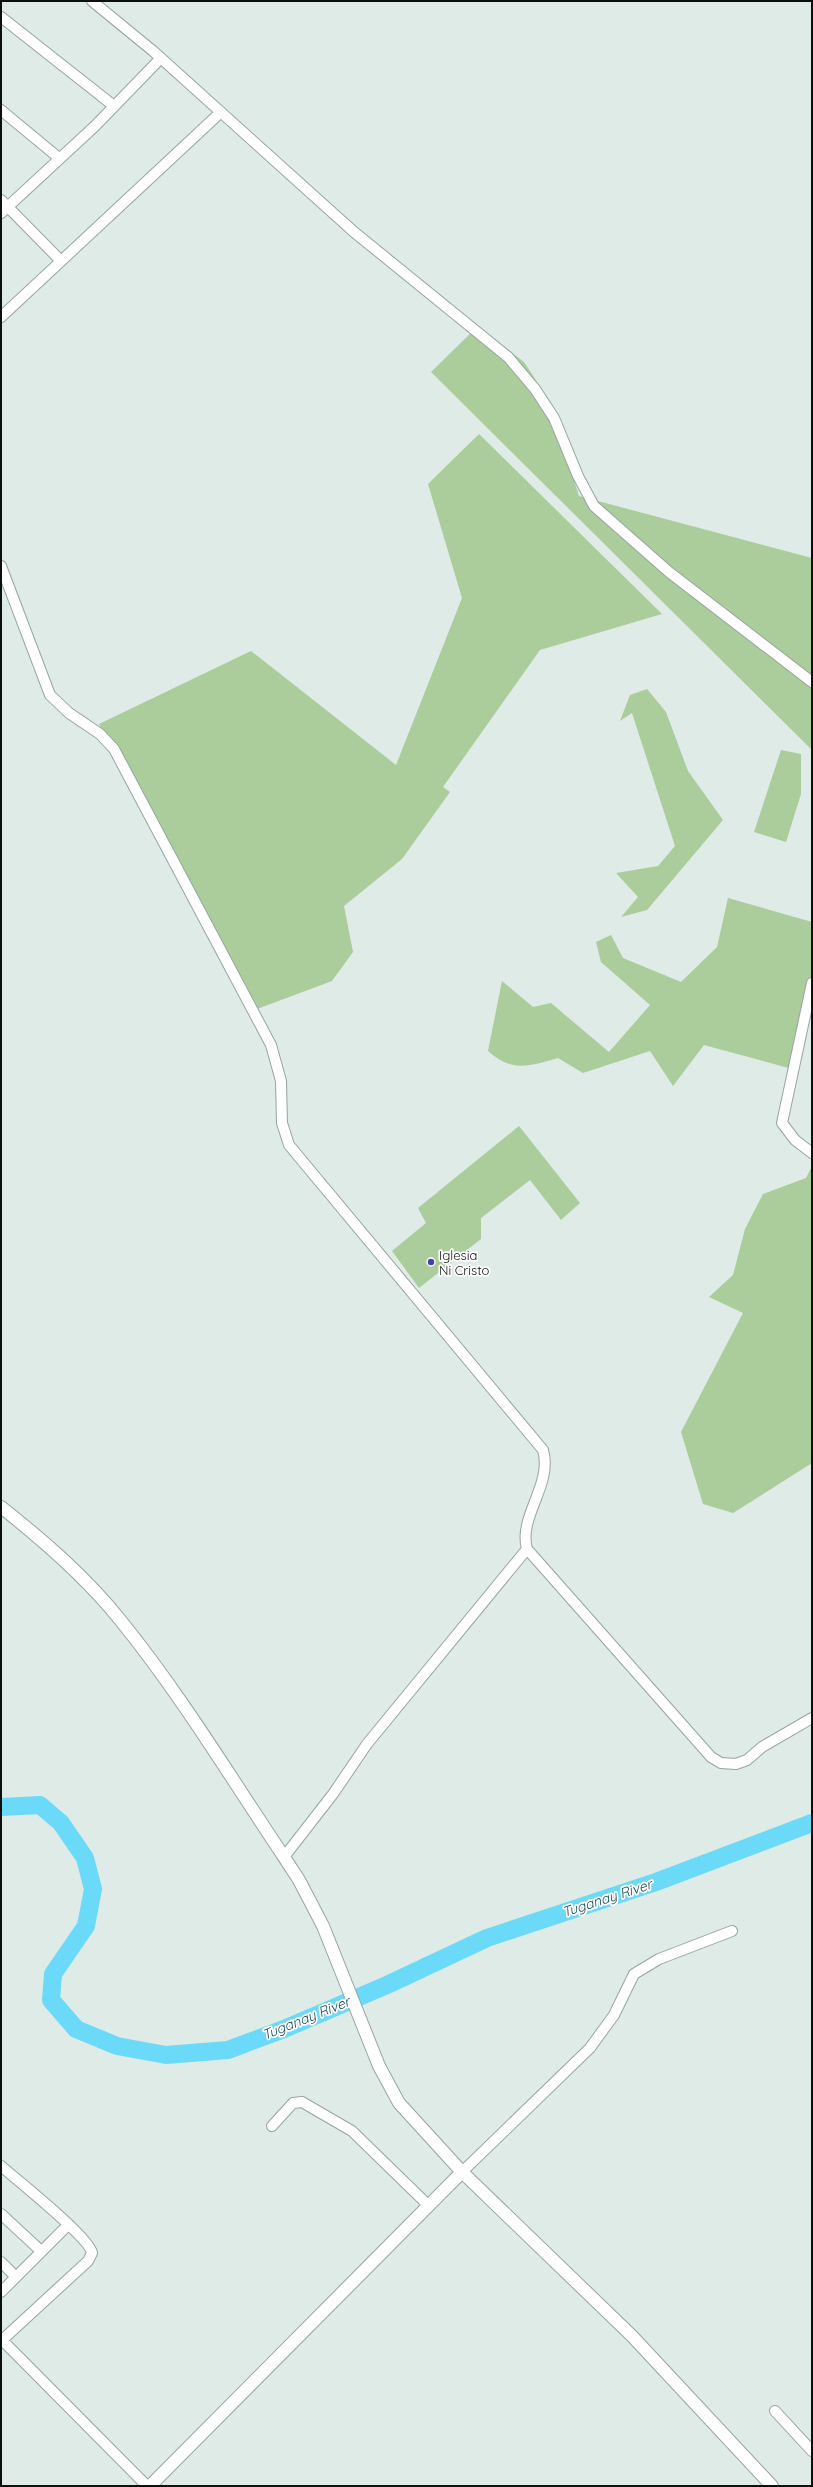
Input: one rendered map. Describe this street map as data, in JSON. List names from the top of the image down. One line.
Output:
{"water":["Tuganay River"],"places":["Iglesia Ni Cristo"]}
